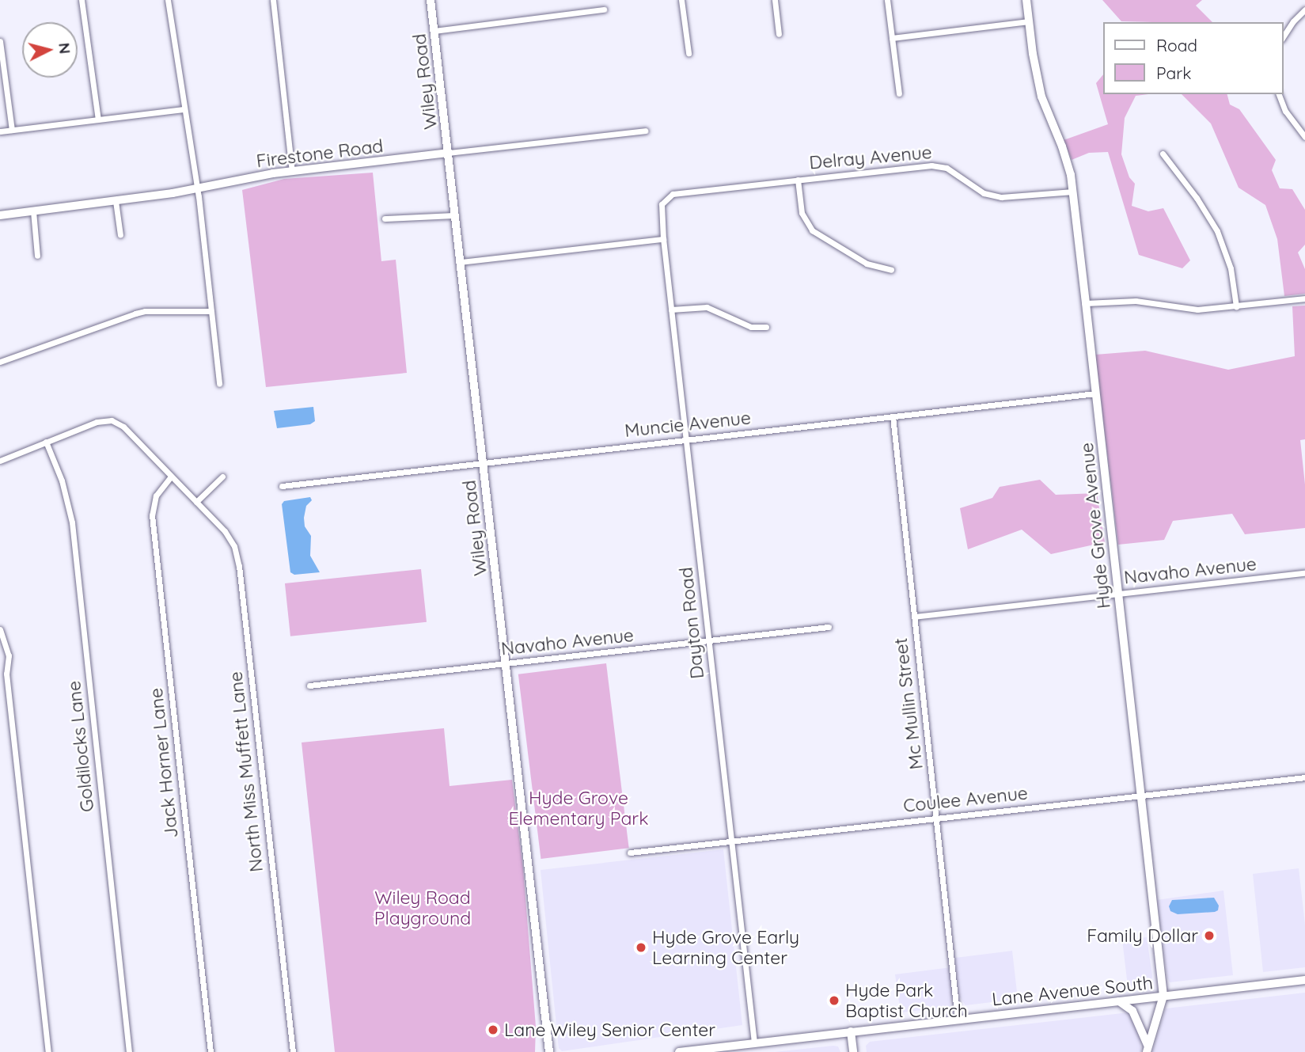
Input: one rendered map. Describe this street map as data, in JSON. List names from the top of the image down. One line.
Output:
{"streets":{"street":["Wiley Road","Firestone Road","Delray Avenue","Muncie Avenue","Hyde Grove Avenue","Navaho Avenue","Dayton Road","Mc Mullin Street","Goldilocks Lane","Jack Horner Lane","North Miss Muffett Lane","Coulee Avenue","Lane Avenue South"]},"crossings":[["Wiley Road","Firestone Road"],["Wiley Road","Muncie Avenue"],["Wiley Road","Navaho Avenue"],["Delray Avenue","Hyde Grove Avenue"],["Delray Avenue","Dayton Road"],["Muncie Avenue","Hyde Grove Avenue"],["Muncie Avenue","Dayton Road"],["Muncie Avenue","Mc Mullin Street"],["Hyde Grove Avenue","Navaho Avenue"],["Hyde Grove Avenue","Coulee Avenue"],["Hyde Grove Avenue","Lane Avenue South"],["Navaho Avenue","Dayton Road"],["Navaho Avenue","Mc Mullin Street"],["Dayton Road","Coulee Avenue"],["Dayton Road","Lane Avenue South"],["Mc Mullin Street","Coulee Avenue"],["Mc Mullin Street","Lane Avenue South"],["Goldilocks Lane","North Miss Muffett Lane"],["Jack Horner Lane","North Miss Muffett Lane"]],"parks":["Hyde Grove Elementary Park","Wiley Road Playground"],"places":["Family Dollar","Hyde Grove Early Learning Center","Hyde Park Baptist Church","Lane Wiley Senior Center"],"legend":["Road","Park"],"north":"right"}
